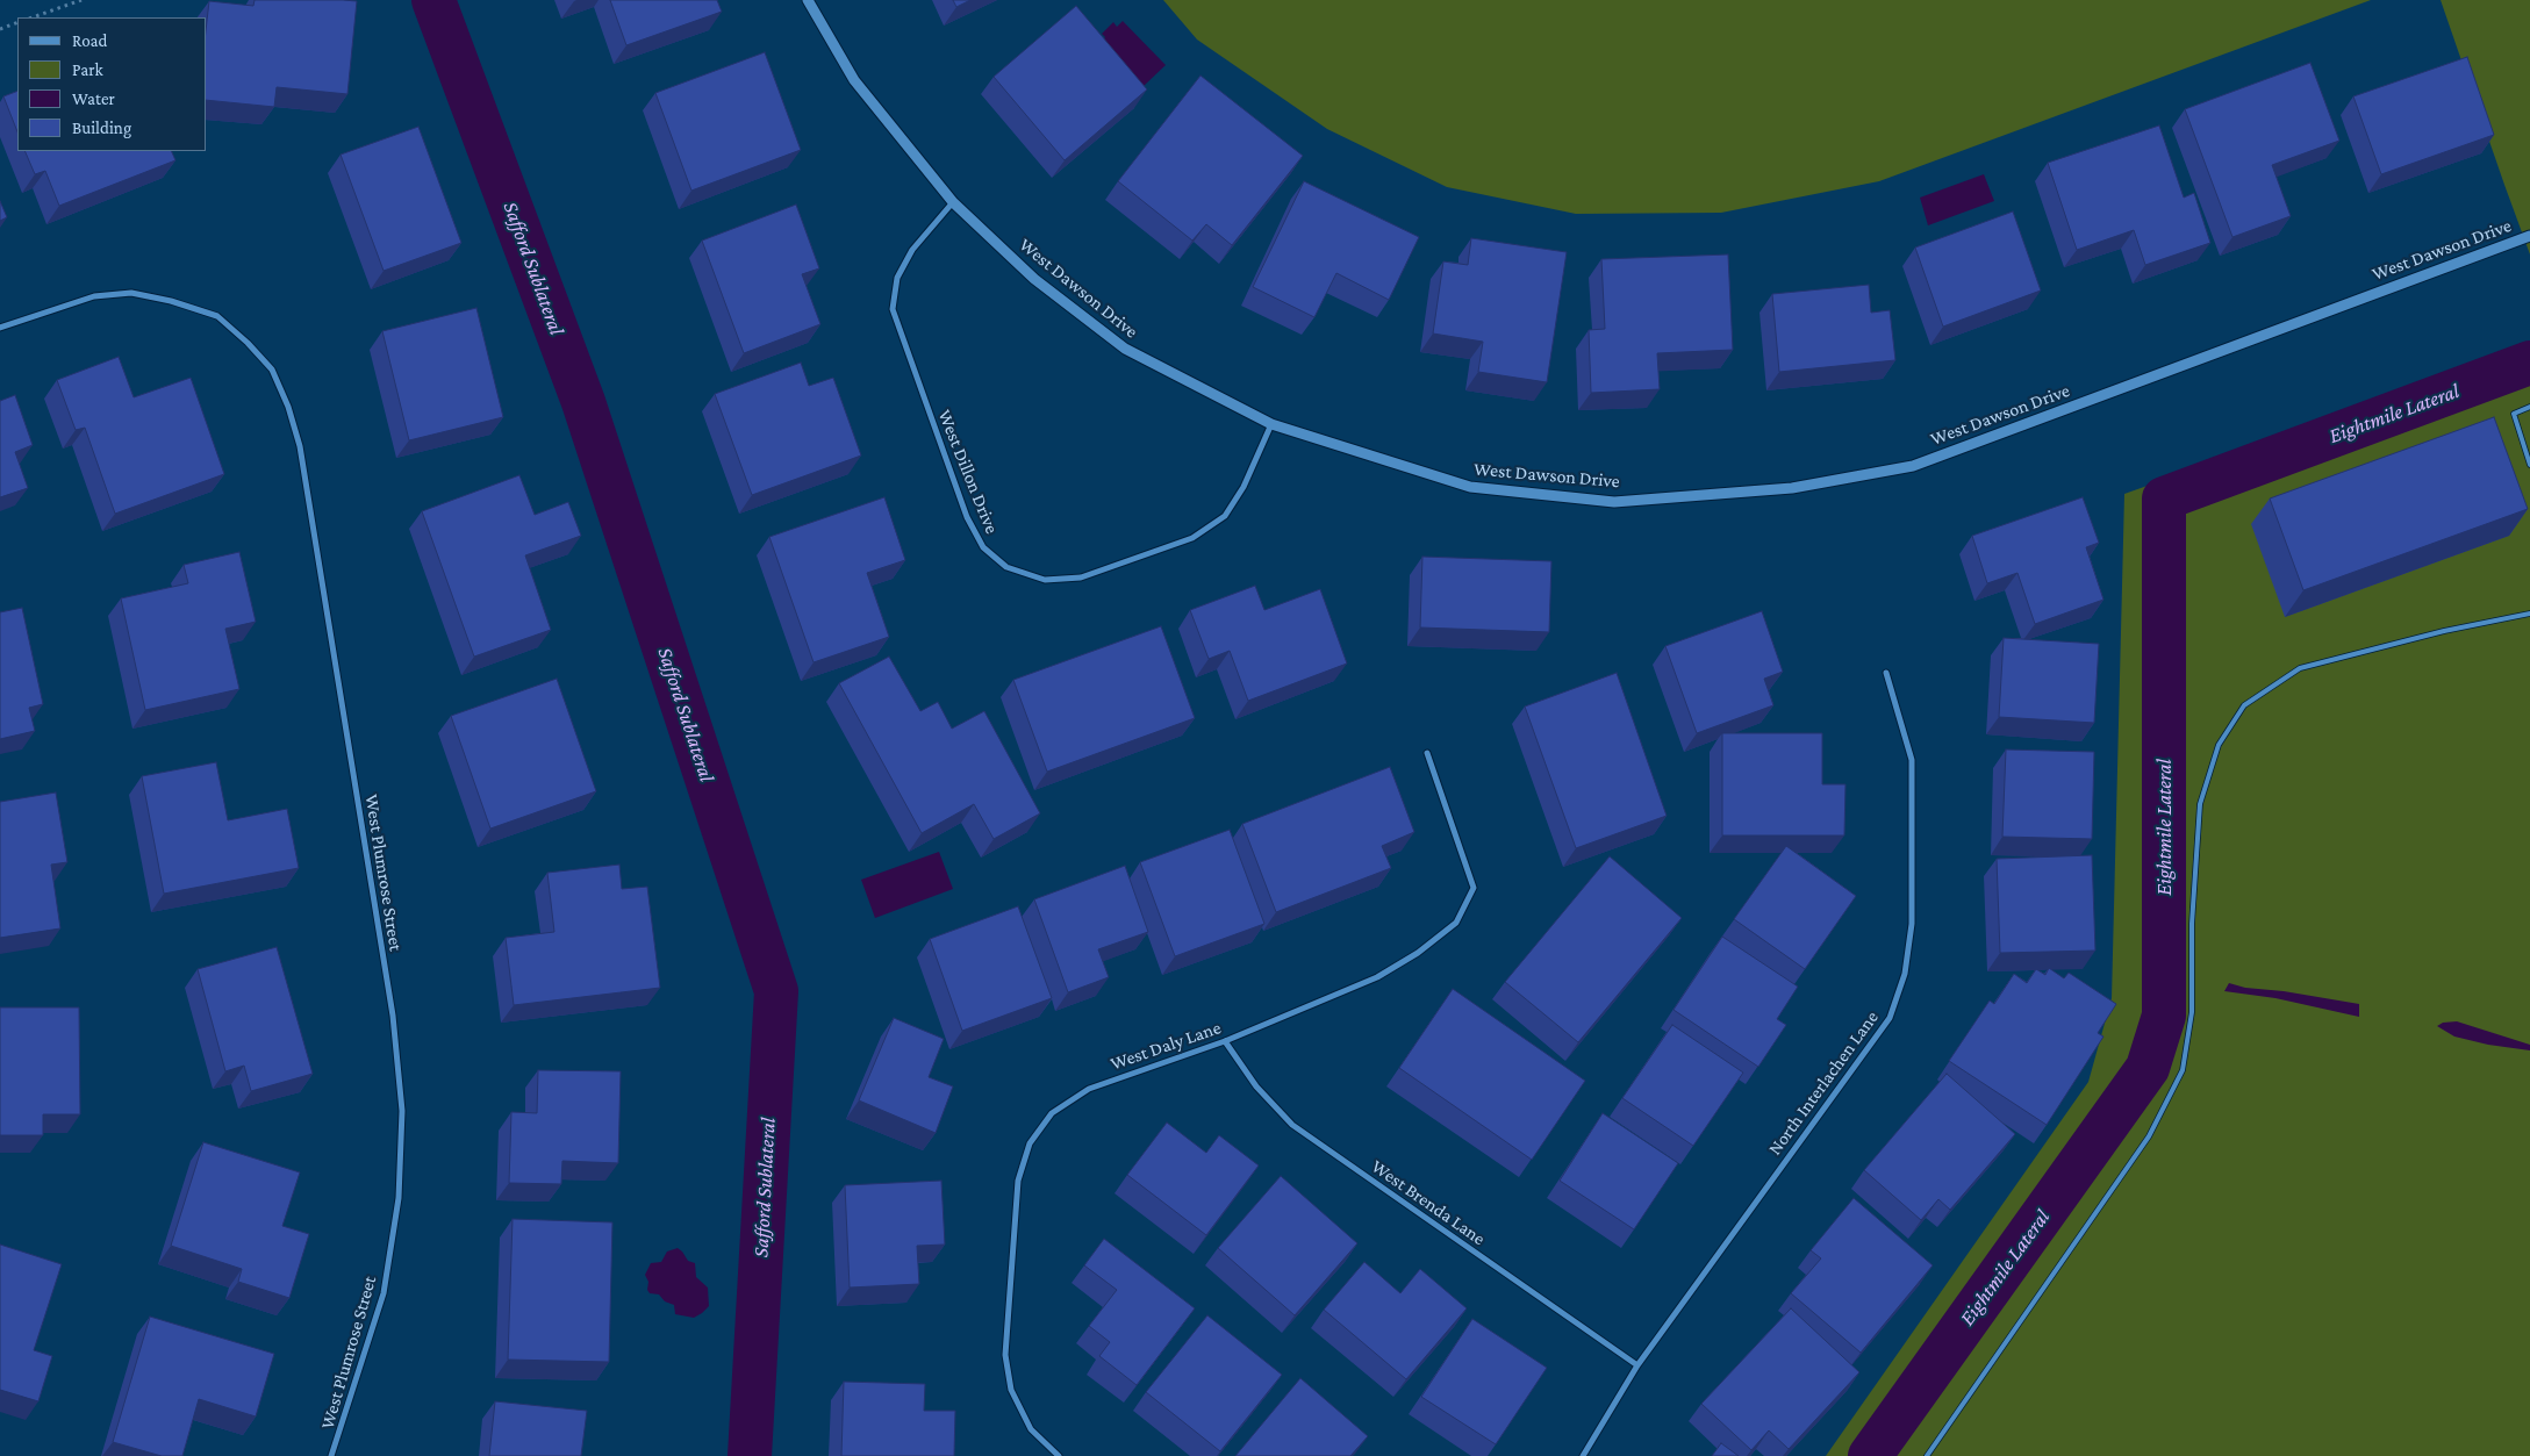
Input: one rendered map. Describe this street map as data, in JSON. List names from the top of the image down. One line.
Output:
{"streets":{"street":["West Dawson Drive","West Dillon Drive","West Plumrose Street","West Daly Lane","North Interlachen Lane","West Brenda Lane"]},"crossings":[["West Dawson Drive","West Dillon Drive"],["West Daly Lane","West Brenda Lane"],["North Interlachen Lane","West Brenda Lane"]],"water":["Safford Sublateral","Eightmile Lateral"],"legend":["Road","Park","Water","Building"]}
